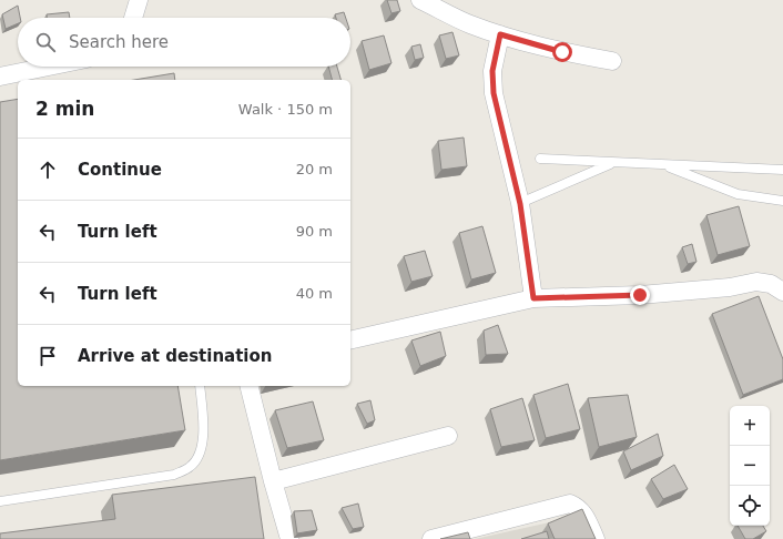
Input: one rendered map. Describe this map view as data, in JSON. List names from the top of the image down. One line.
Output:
{"page":{"search":"Search here","heading":["2 min","Walk · 150 m"],"list":[["Continue","20 m"],["Turn left","90 m"],["Turn left","40 m"],"Arrive at destination"],"map_buttons":["+","−"]}}
